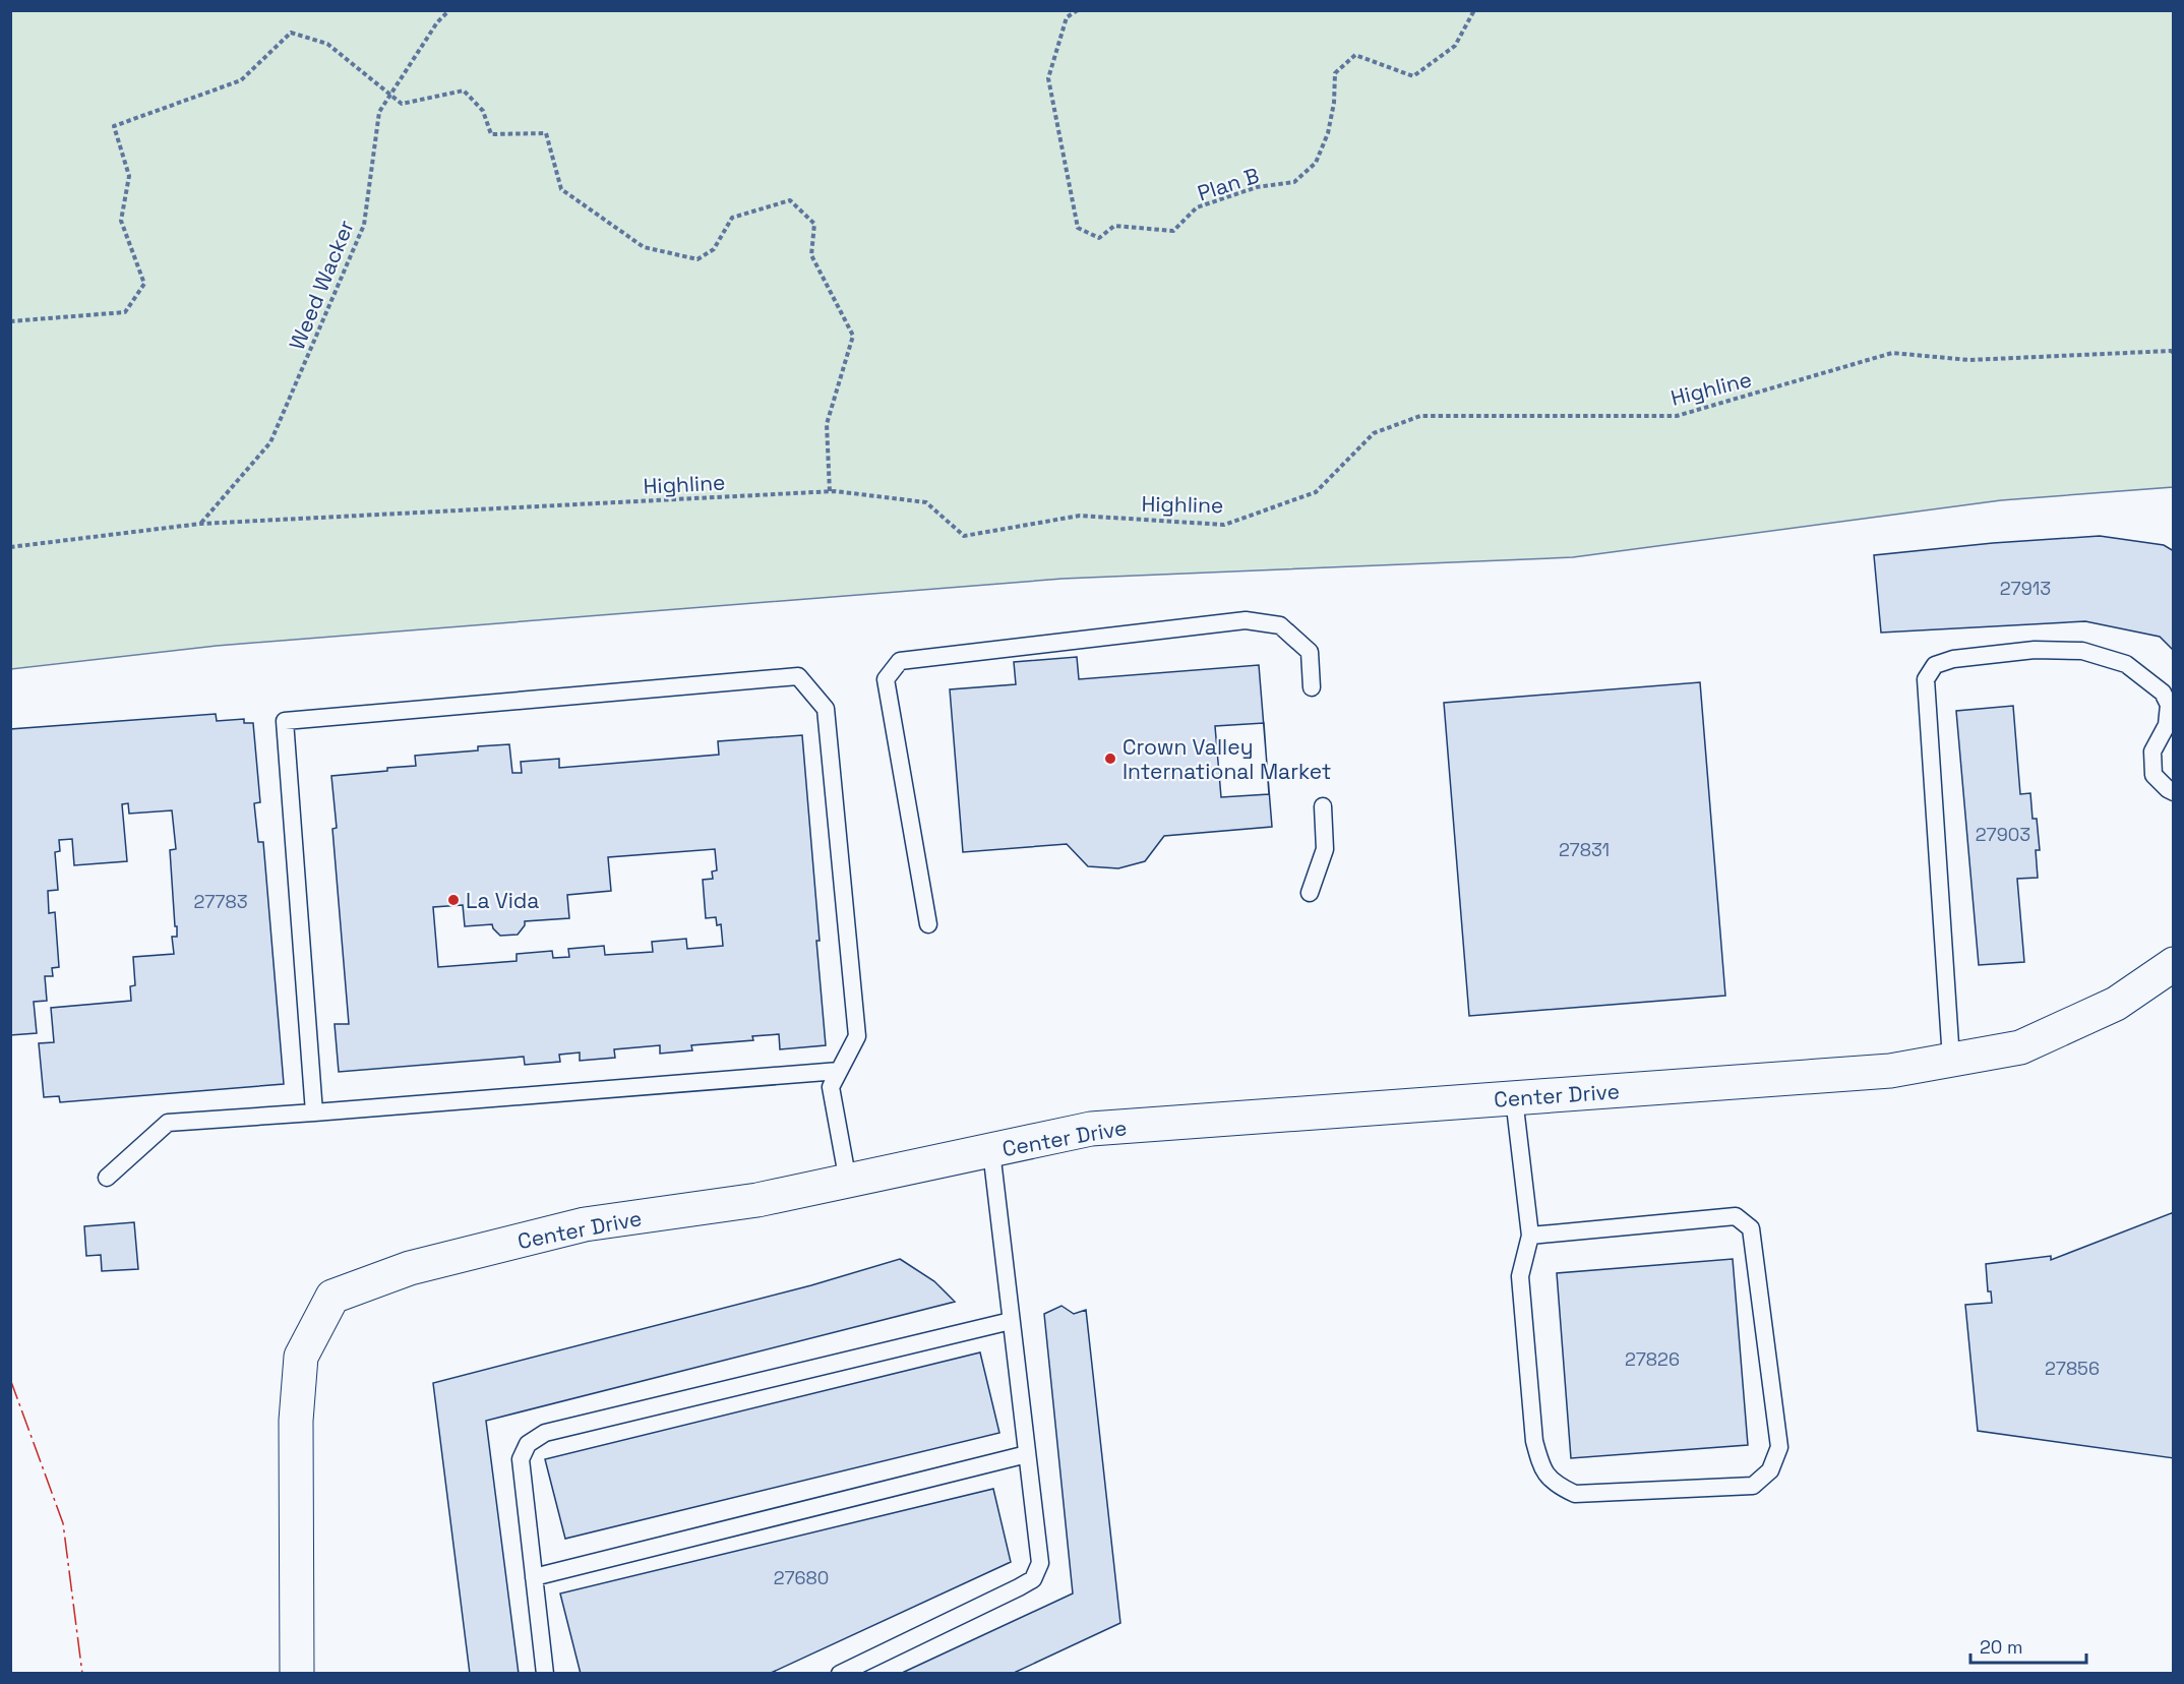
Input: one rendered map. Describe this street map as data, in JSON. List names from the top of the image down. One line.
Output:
{"streets":{"street":["Center Drive"],"path":["Plan B","Weed Wacker","Highline"]},"crossings":[["Weed Wacker","Highline"]],"places":["Crown Valley International Market","La Vida"],"house_numbers":["27913","27903","27831","27783","27826","27856","27680"],"scale_bar":"20 m"}
